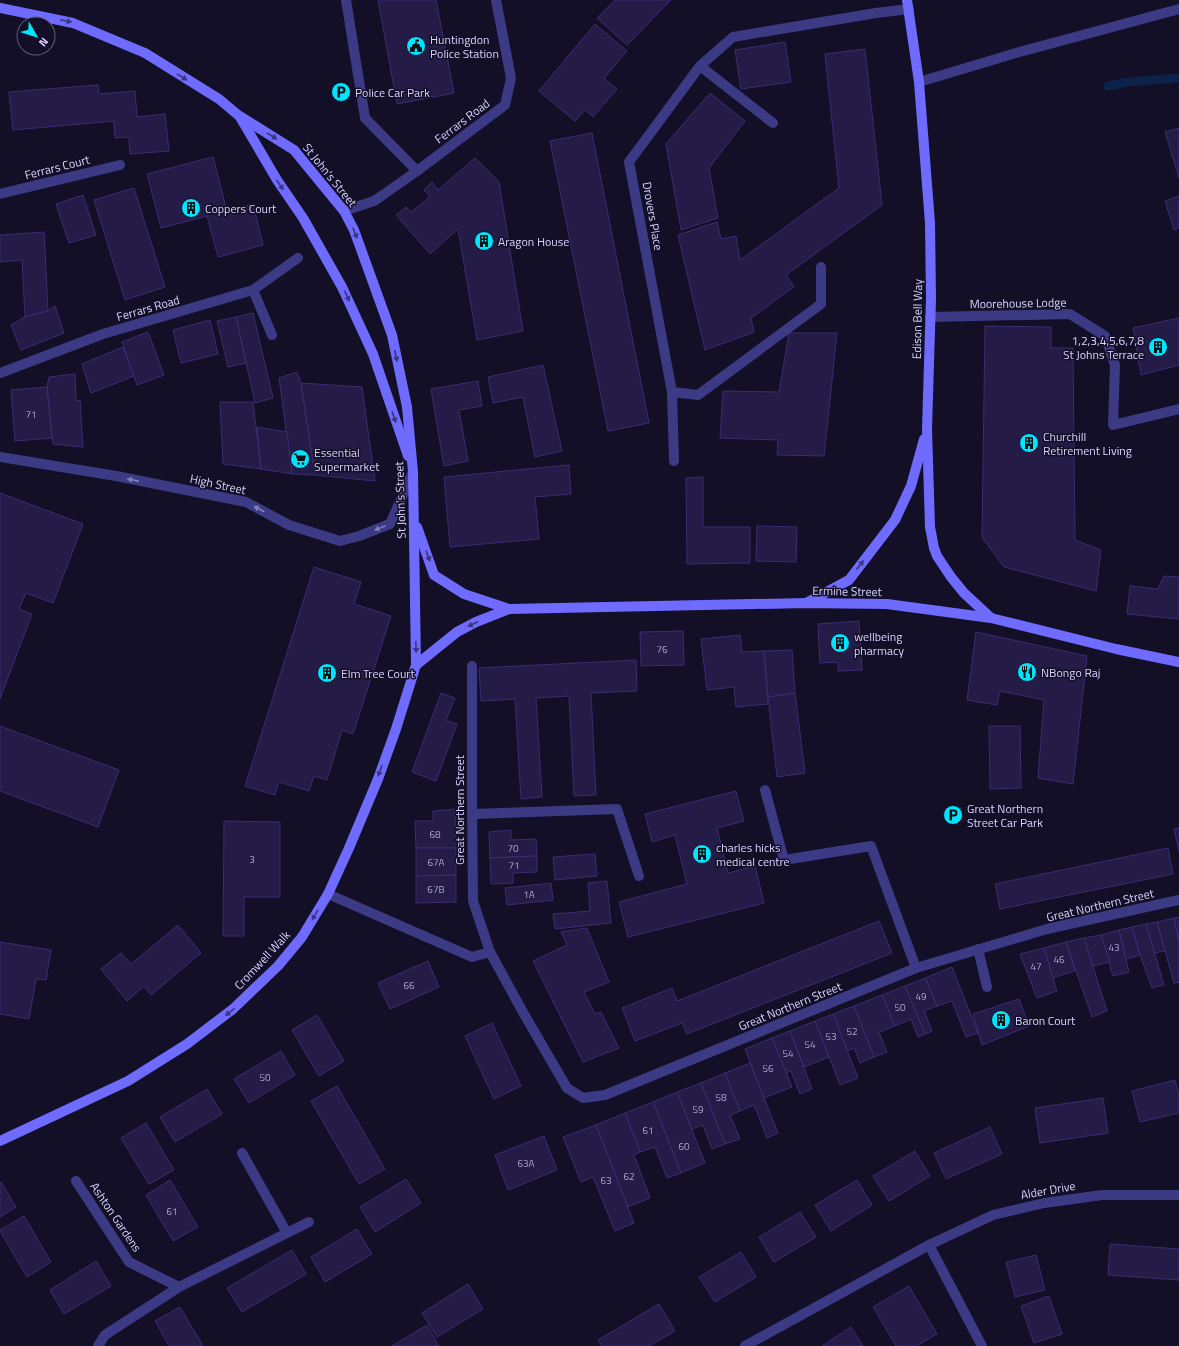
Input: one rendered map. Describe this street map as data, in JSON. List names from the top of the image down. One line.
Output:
{"streets":{"main road":["St John's Street","Edison Bell Way","Ermine Street","Cromwell Walk"],"street":["Ferrars Road","Ferrars Court","Drovers Place","Moorehouse Lodge","High Street","Great Northern Street","Alder Drive","Ashton Gardens"]},"crossings":[["Ferrars Road","St John's Street"],["St John's Street","High Street"],["St John's Street","Ermine Street"],["St John's Street","Cromwell Walk"],["Drovers Place","Edison Bell Way"],["Moorehouse Lodge","Edison Bell Way"],["Edison Bell Way","Ermine Street"],["Ermine Street","Cromwell Walk"]],"one_way":["High Street","Cromwell Walk"],"places":{"public building":["Huntingdon Police Station"],"parking":["Police Car Park","Great Northern Street Car Park"],"building":["Coppers Court","Aragon House","1,2,3,4,5,6,7,8 St Johns Terrace","Churchill Retirement Living","wellbeing pharmacy","Elm Tree Court","charles hicks medical centre","Baron Court"],"supermarket":["Essential Supermarket"],"restaurant":["NBongo Raj"]},"house_numbers":["71","76","68","70","3","67A","71","67B","1A","43","46","47","66","49","50","52","53","54","54","56","50","58","59","61","60","63A","62","63","61"],"north":"bottom right"}
